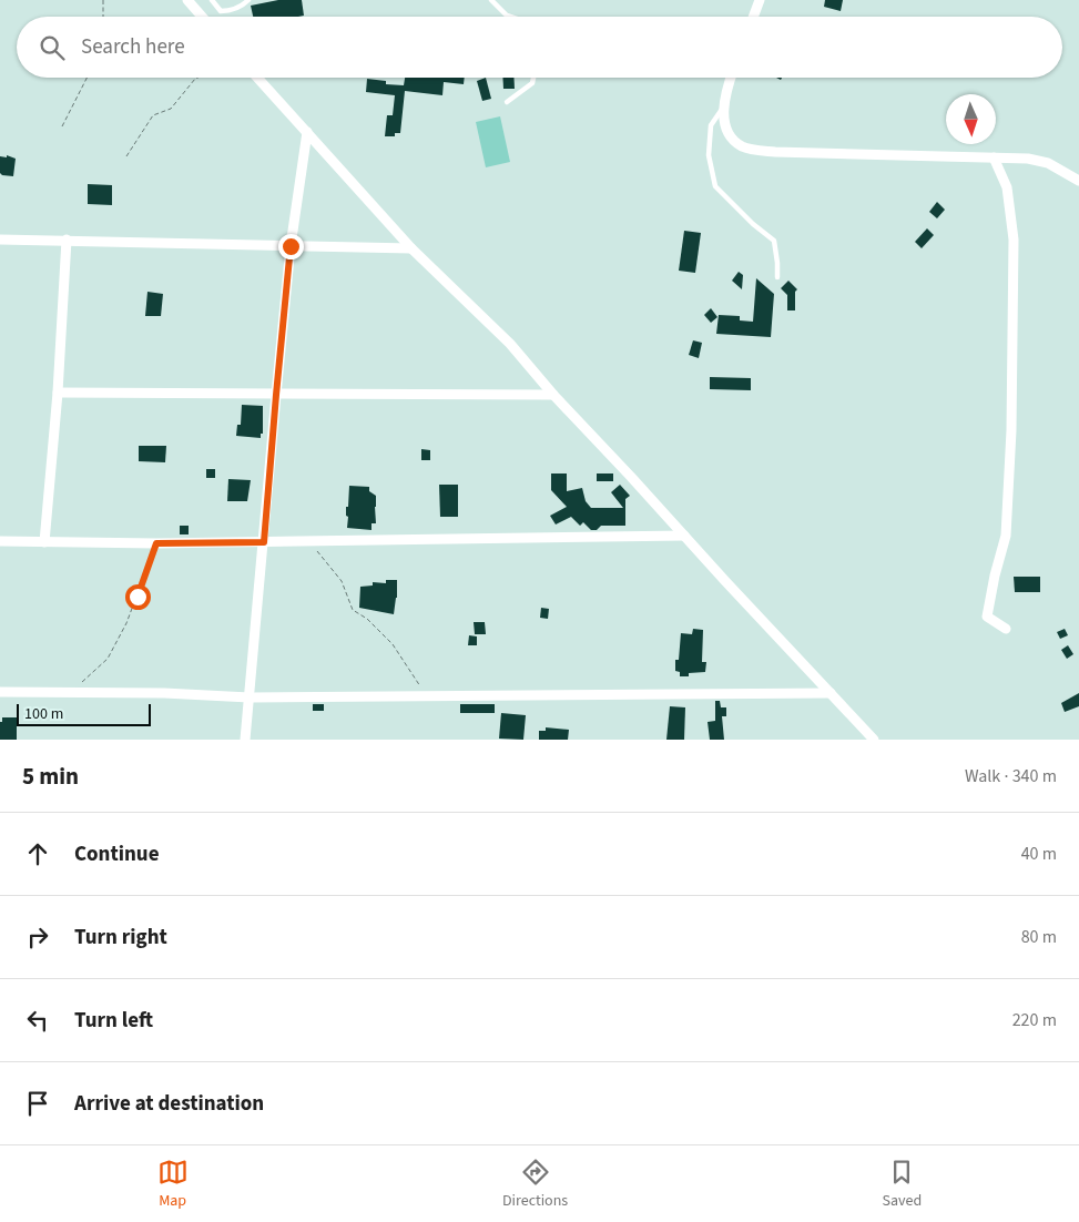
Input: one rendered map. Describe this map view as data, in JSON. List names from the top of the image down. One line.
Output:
{"scale_bar":"100 m","north":"bottom","page":{"search":"Search here","scale":"100 m","heading":["5 min","Walk · 340 m"],"list":[["Continue","40 m"],["Turn right","80 m"],["Turn left","220 m"],"Arrive at destination"],"nav":["Map","Directions","Saved"]}}
